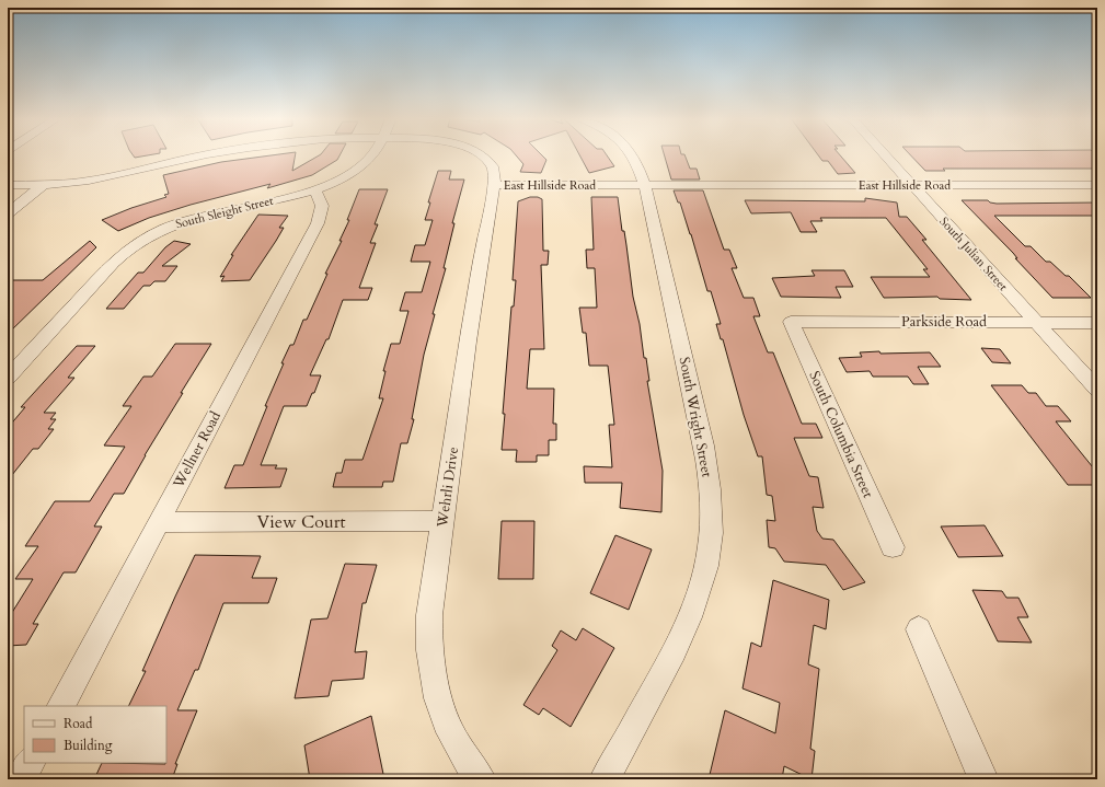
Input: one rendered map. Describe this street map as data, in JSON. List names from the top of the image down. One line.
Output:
{"streets":{"street":["East Hillside Road","South Sleight Street","South Julian Street","Parkside Road","South Wright Street","South Columbia Street","Wellner Road","Wehrli Drive","View Court"]},"crossings":[["East Hillside Road","South Julian Street"],["East Hillside Road","South Wright Street"],["East Hillside Road","Wehrli Drive"],["South Sleight Street","Wellner Road"],["South Julian Street","Parkside Road"],["Parkside Road","South Columbia Street"],["Wellner Road","View Court"],["Wehrli Drive","View Court"]],"legend":["Road","Building"]}
